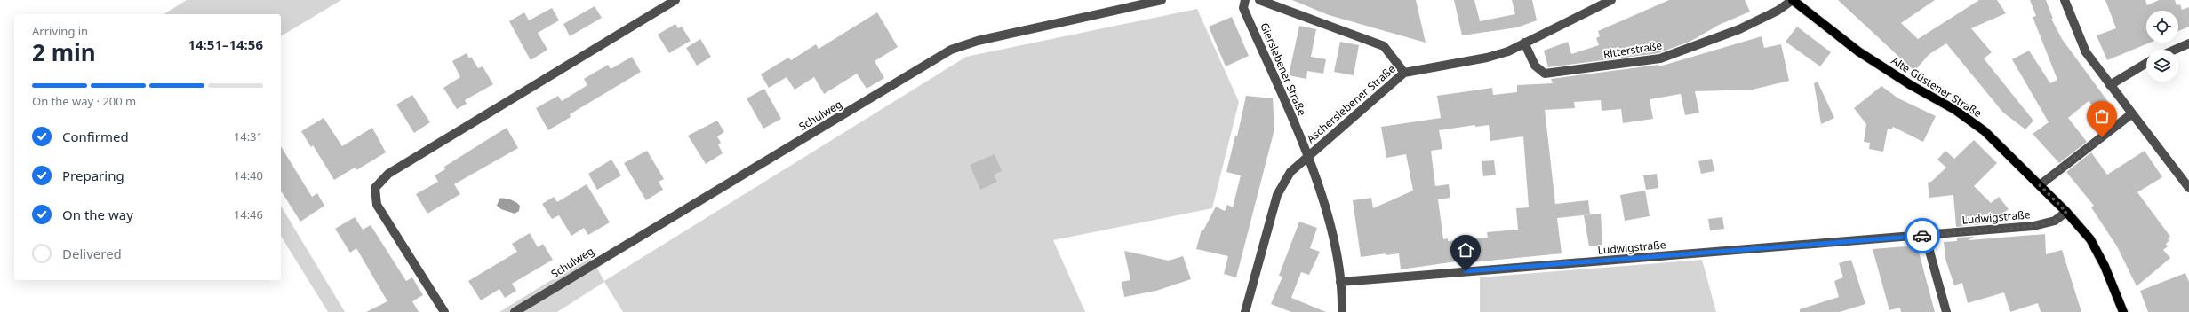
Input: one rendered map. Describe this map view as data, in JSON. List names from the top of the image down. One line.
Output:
{"streets":{"main road":["Alte Güstener Straße"],"street":["Ritterstraße","Gierslebener Straße","Ascherslebener Straße","Schulweg","Ludwigstraße"]},"crossings":[["Ritterstraße","Alte Güstener Straße"],["Ritterstraße","Ascherslebener Straße"],["Gierslebener Straße","Ascherslebener Straße"],["Gierslebener Straße","Ludwigstraße"],["Alte Güstener Straße","Ludwigstraße"]],"page":{"heading":["2 min","Arriving in","14:51–14:56"],"bar":"On the way · 200 m","list":[["Confirmed","14:31"],["Preparing","14:40"],["On the way","14:46"],"Delivered"]}}
